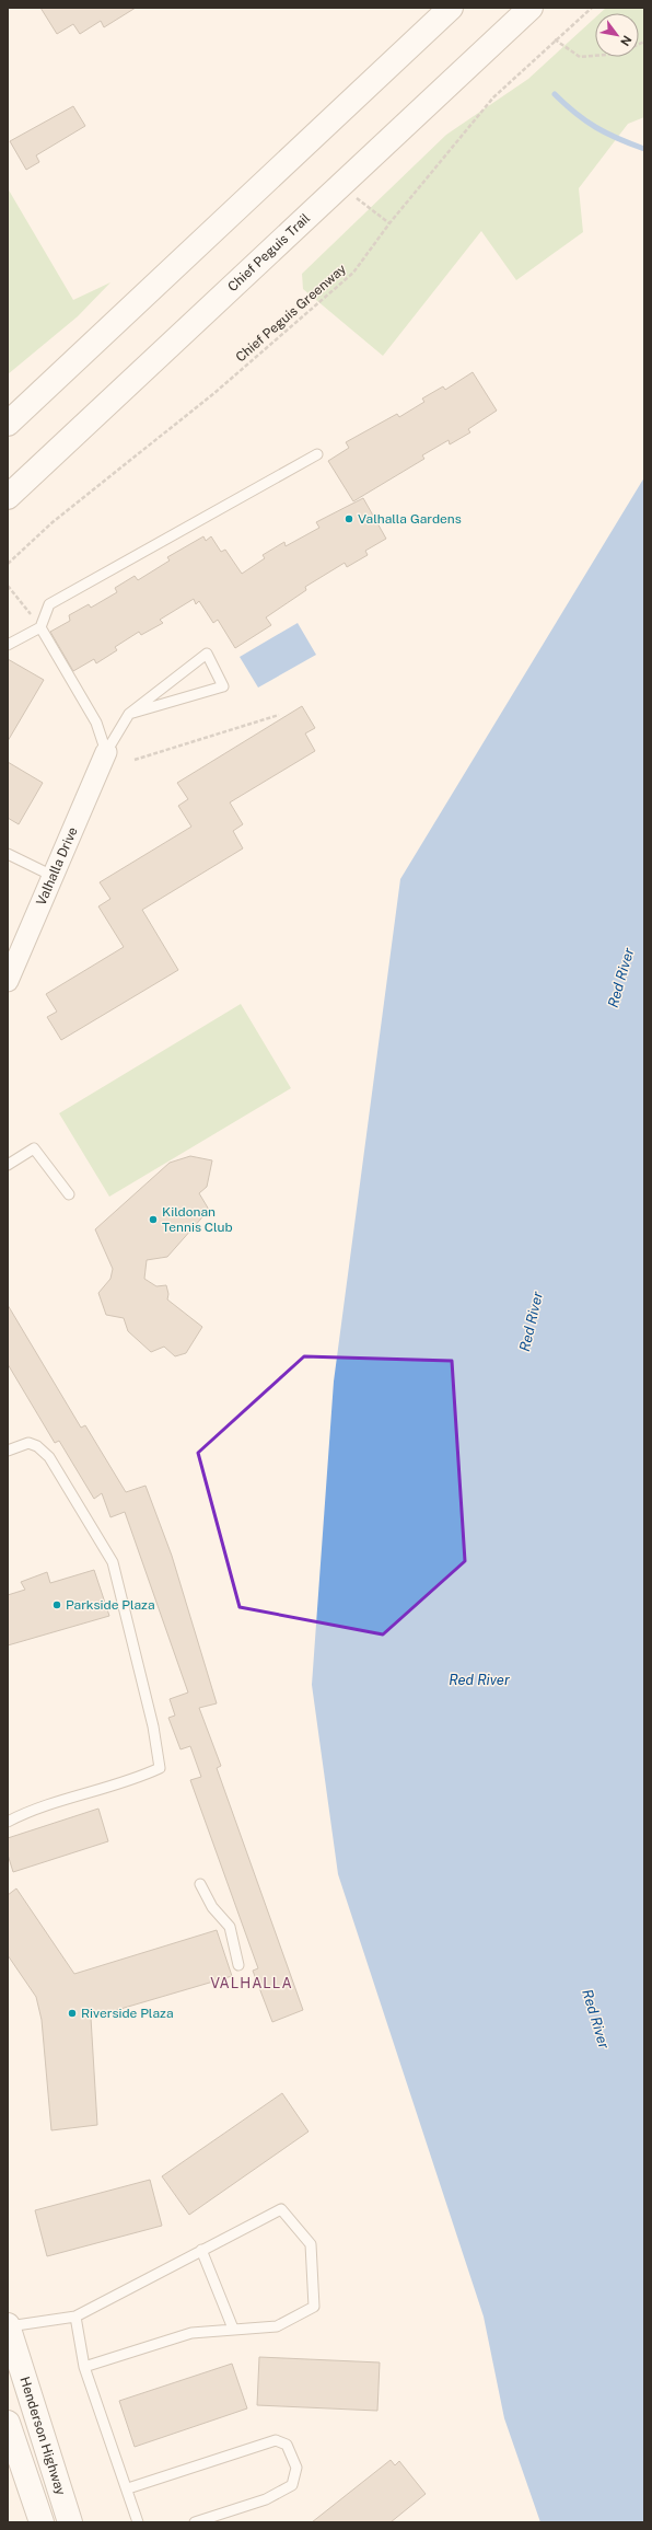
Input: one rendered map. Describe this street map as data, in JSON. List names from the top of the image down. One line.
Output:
{"streets":{"main road":["Chief Peguis Trail","Henderson Highway"],"street":["Valhalla Drive"],"path":["Chief Peguis Greenway"]},"districts":["VALHALLA"],"water":["Red River"],"places":["Valhalla Gardens","Kildonan Tennis Club","Parkside Plaza","Riverside Plaza"],"north":"bottom right"}
